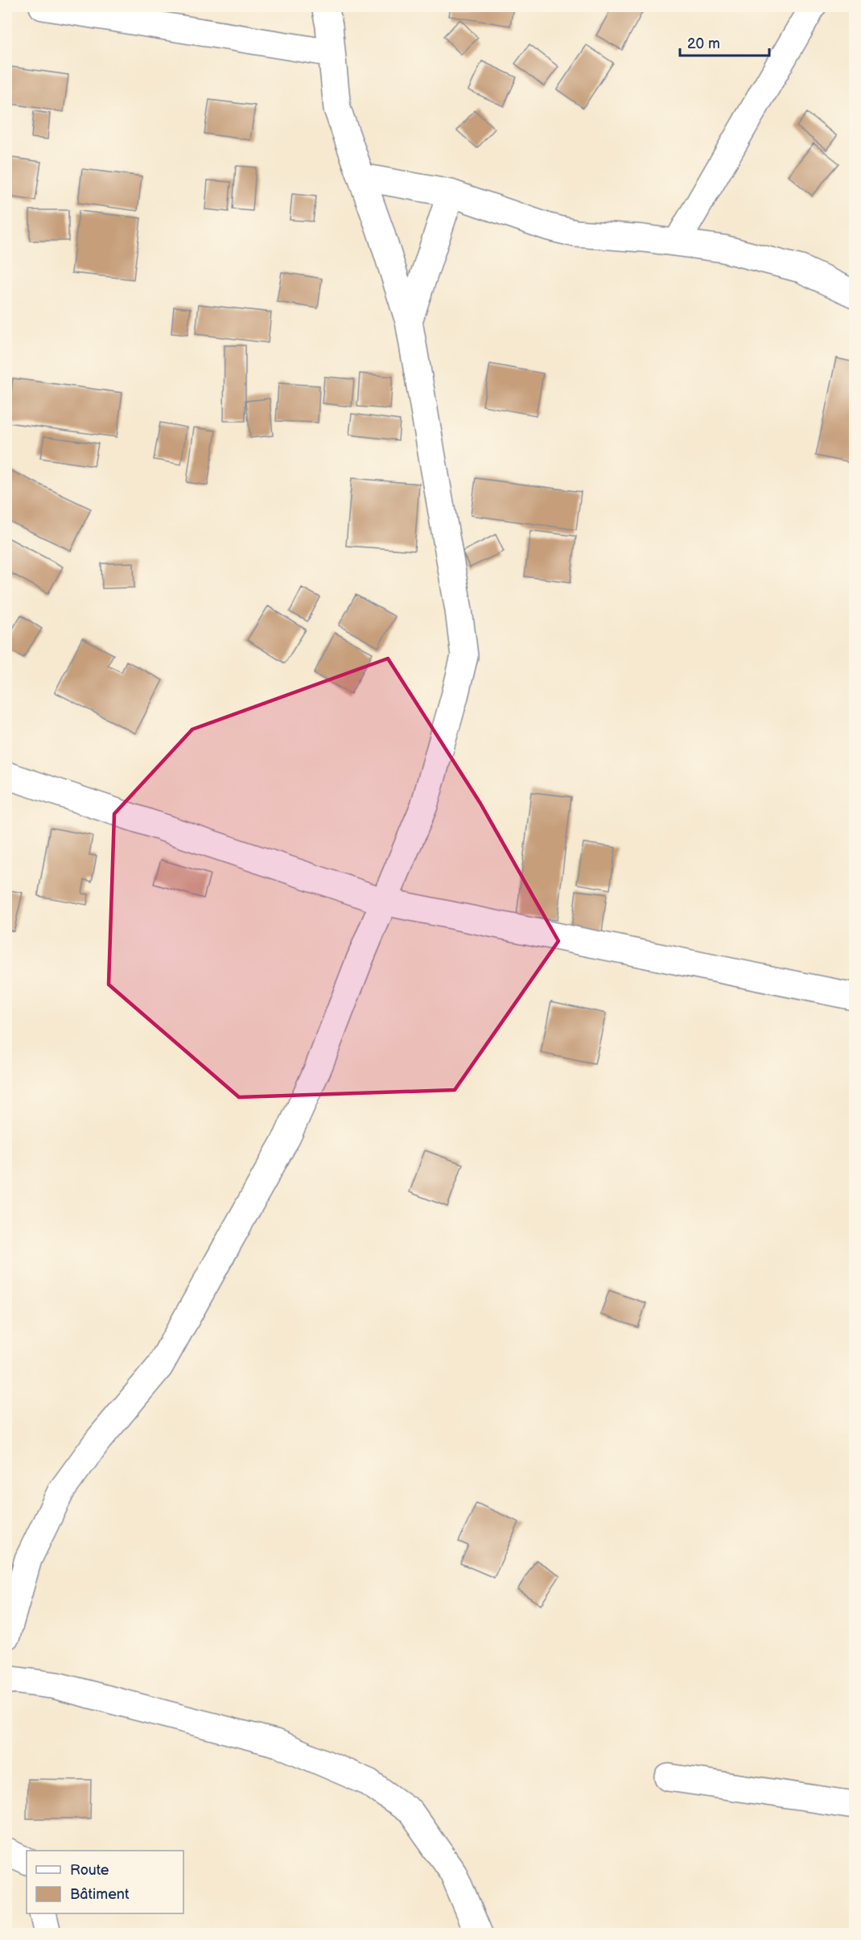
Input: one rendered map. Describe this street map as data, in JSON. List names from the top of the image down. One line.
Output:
{"legend":["Route","Bâtiment"],"scale_bar":"20 m"}
